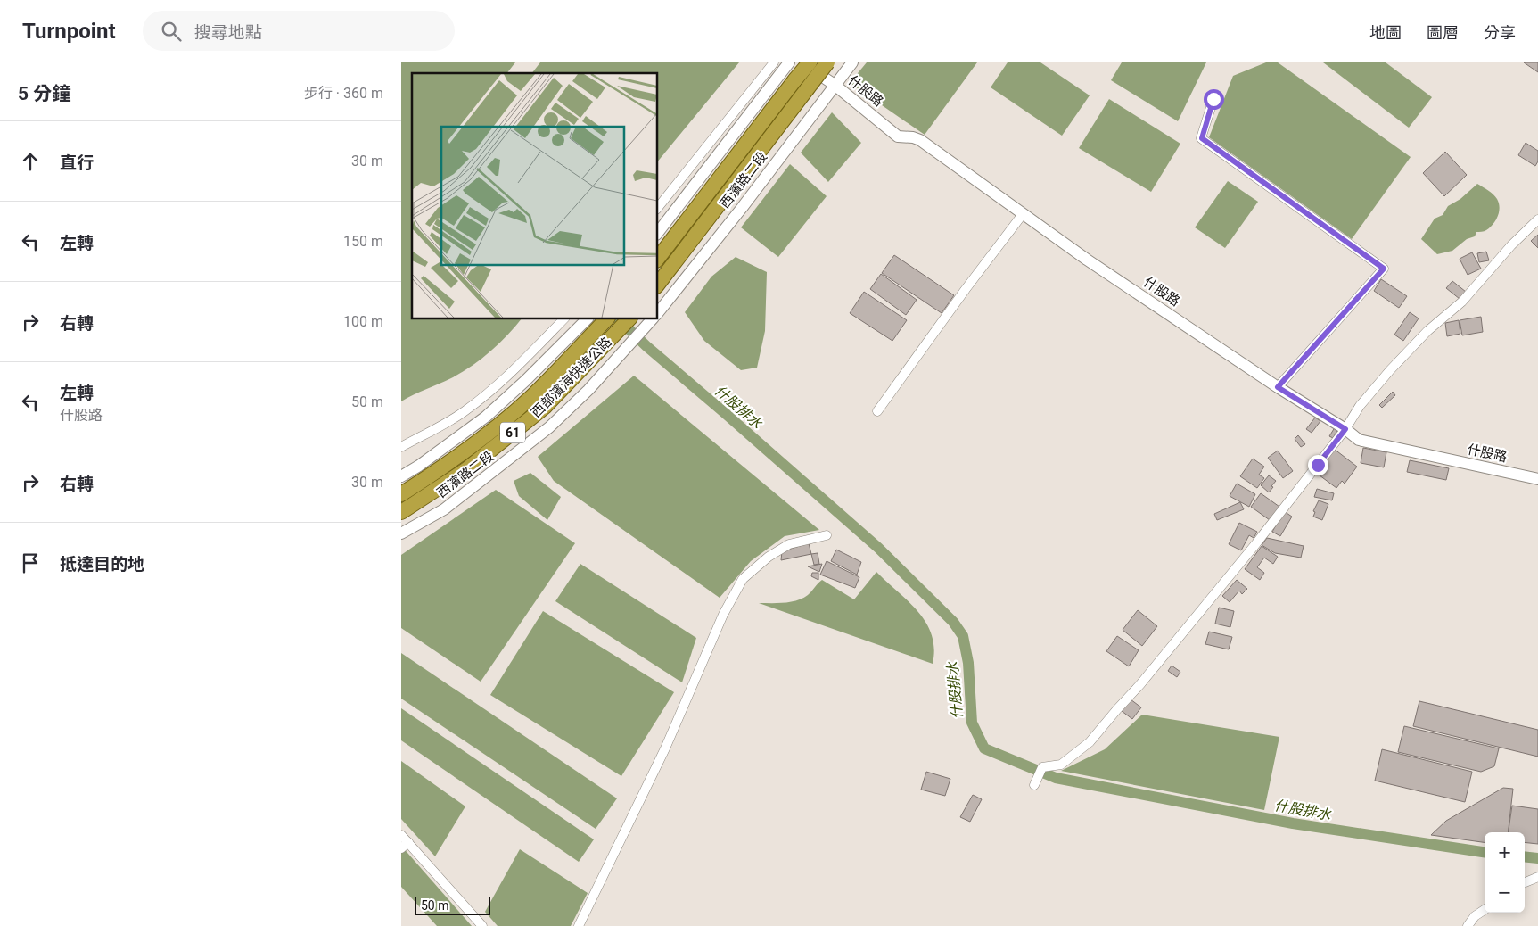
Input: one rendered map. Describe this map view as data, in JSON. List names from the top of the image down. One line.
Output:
{"streets":{"highway":["西部濱海快速公路","61"],"street":["什股路","西濱路二段"]},"crossings":[["什股路","西濱路二段"]],"water":["什股排水"],"scale_bar":"50 m","page":{"header":"Turnpoint","search":"搜尋地點","nav":["地圖","圖層","分享"],"heading":["5 分鐘","步行 · 360 m"],"list":[["直行","30 m"],["左轉","150 m"],["右轉","100 m"],["左轉","什股路","50 m"],["右轉","30 m"],"抵達目的地"],"map_buttons":["+","−"],"scale":"50 m"}}
